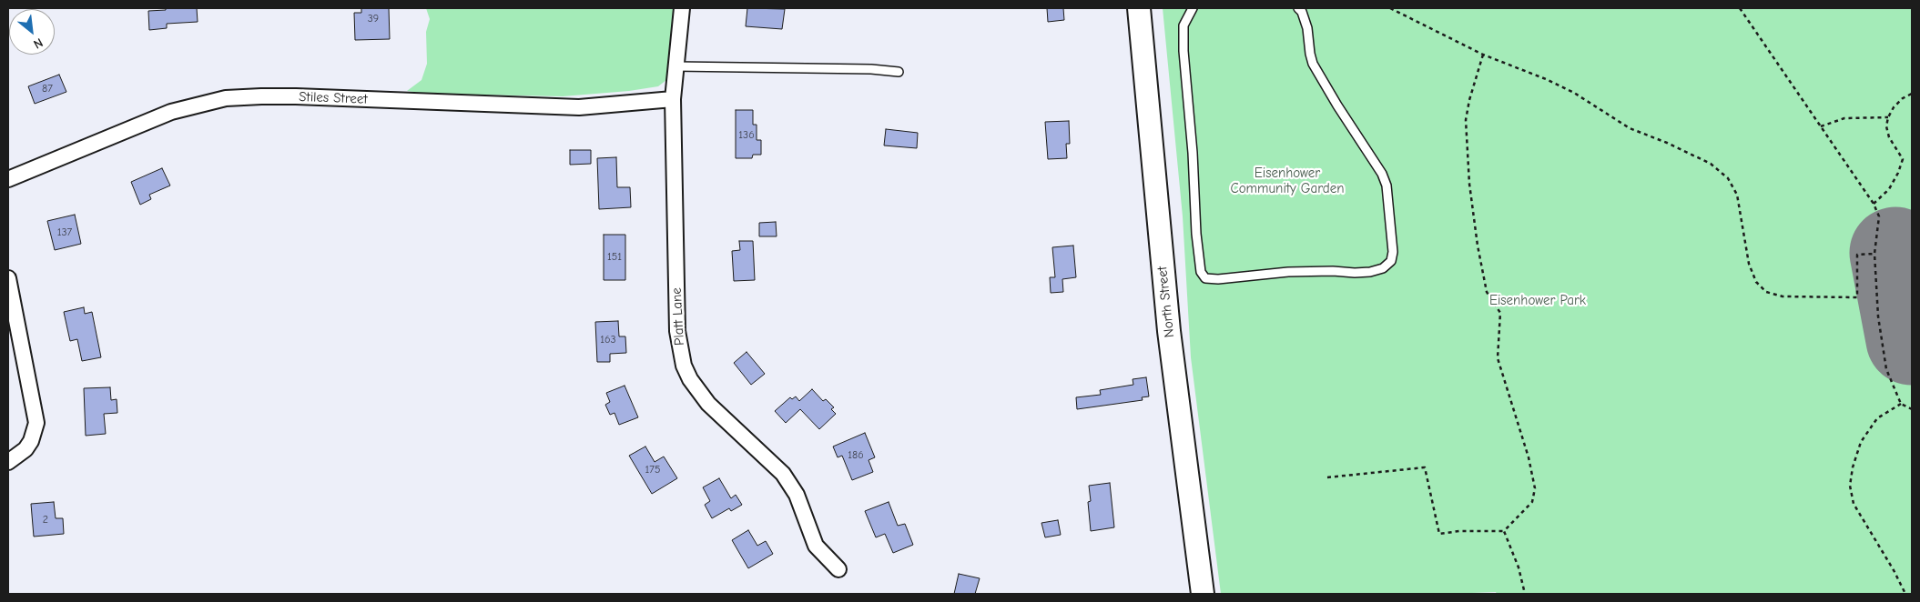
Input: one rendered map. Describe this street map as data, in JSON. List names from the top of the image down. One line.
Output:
{"streets":{"main road":["North Street"],"street":["Stiles Street","Platt Lane"]},"crossings":[["Stiles Street","Platt Lane"]],"parks":["Eisenhower Community Garden","Eisenhower Park"],"house_numbers":["39","87","136","137","151","163","186","175","2"],"north":"bottom right"}
